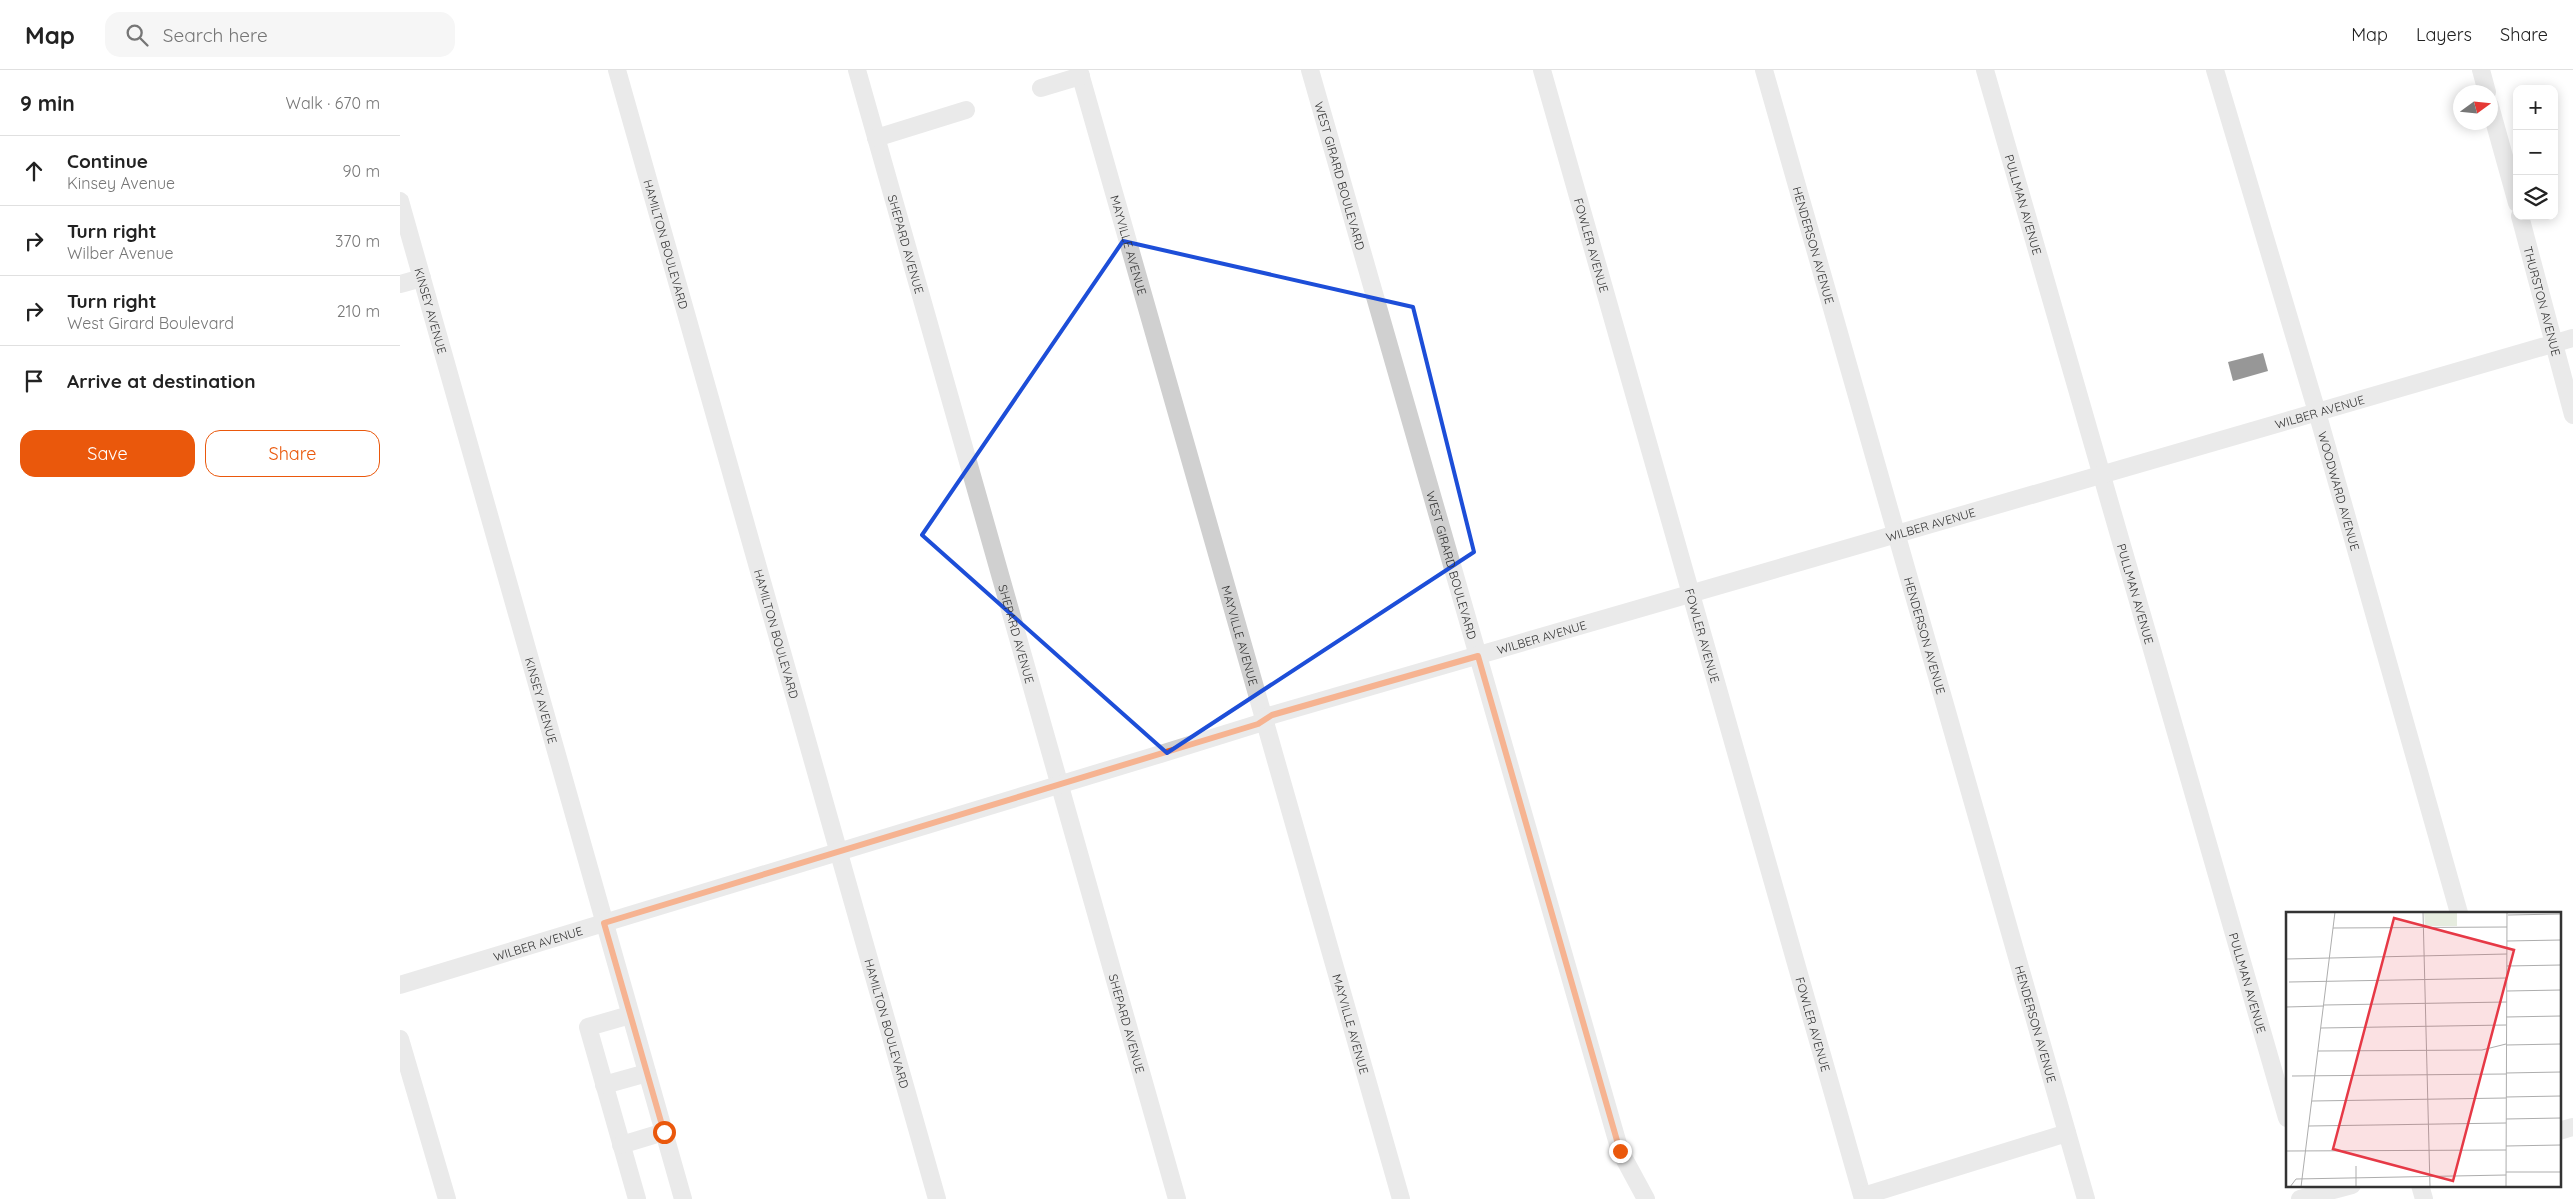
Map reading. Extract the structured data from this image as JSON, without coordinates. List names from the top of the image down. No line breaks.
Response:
{"streets":{"street":["WEST GIRARD BOULEVARD","PULLMAN AVENUE","HAMILTON BOULEVARD","SHEPARD AVENUE","MAYVILLE AVENUE","FOWLER AVENUE","HENDERSON AVENUE","THURSTON AVENUE","KINSEY AVENUE","WILBER AVENUE","WOODWARD AVENUE"]},"crossings":[["WEST GIRARD BOULEVARD","WILBER AVENUE"],["PULLMAN AVENUE","WILBER AVENUE"],["HAMILTON BOULEVARD","WILBER AVENUE"],["SHEPARD AVENUE","WILBER AVENUE"],["MAYVILLE AVENUE","WILBER AVENUE"],["FOWLER AVENUE","WILBER AVENUE"],["HENDERSON AVENUE","WILBER AVENUE"],["THURSTON AVENUE","WILBER AVENUE"],["KINSEY AVENUE","WILBER AVENUE"],["WILBER AVENUE","WOODWARD AVENUE"]],"north":"right","page":{"header":"Map","search":"Search here","nav":["Map","Layers","Share"],"heading":["9 min","Walk · 670 m"],"map_buttons":["+","−"],"list":[["Continue","Kinsey Avenue","90 m"],["Turn right","Wilber Avenue","370 m"],["Turn right","West Girard Boulevard","210 m"],"Arrive at destination"],"buttons":["Save","Share"]}}
